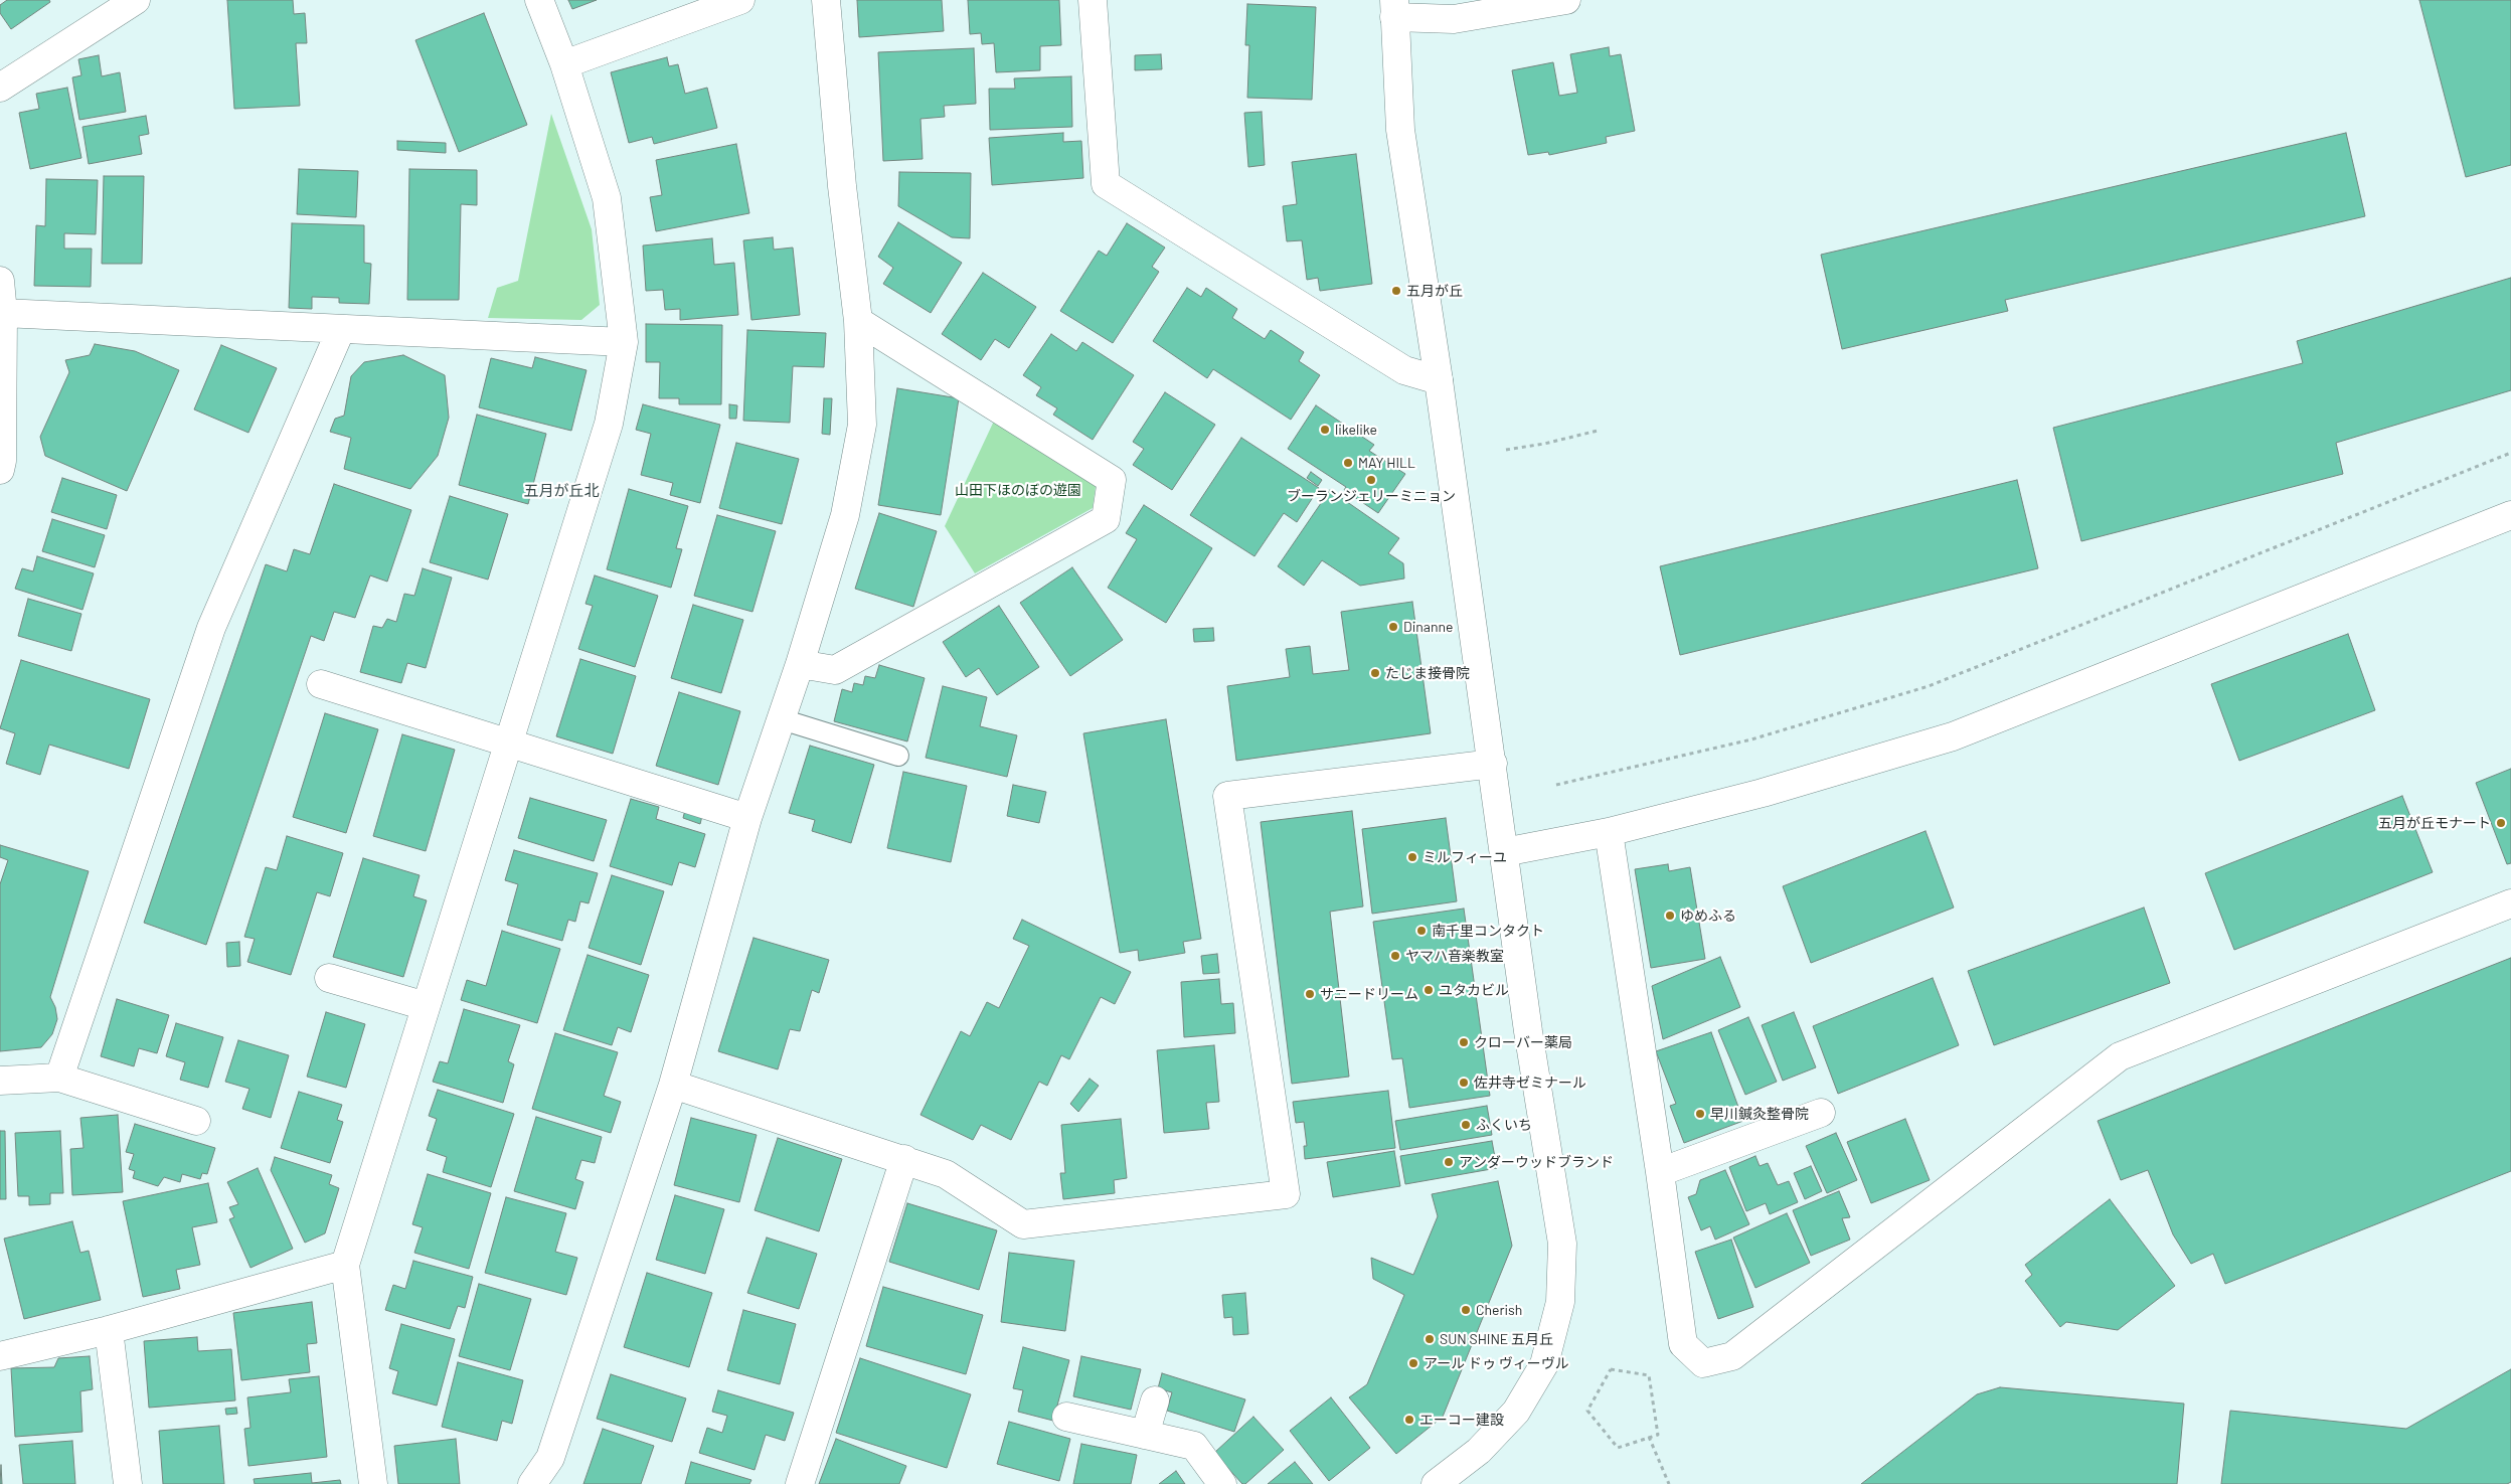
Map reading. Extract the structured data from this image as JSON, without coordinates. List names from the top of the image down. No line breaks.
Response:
{"districts":["五月が丘北"],"parks":["山田下ほのぼの遊園"],"places":["五月が丘","likelike","MAY HILL","ブーランジェリーミニョン","Dinanne","たじま接骨院","五月が丘モナート","ミルフィーユ","ゆめふる","南千里コンタクト","ヤマハ音楽教室","ユタカビル","サニードリーム","クローバー薬局","佐井寺ゼミナール","早川鍼灸整骨院","ふくいち","アンダーウッドブランド","Cherish","SUN SHINE 五月丘","アール ドゥ ヴィーヴル","エーコー建設"]}
